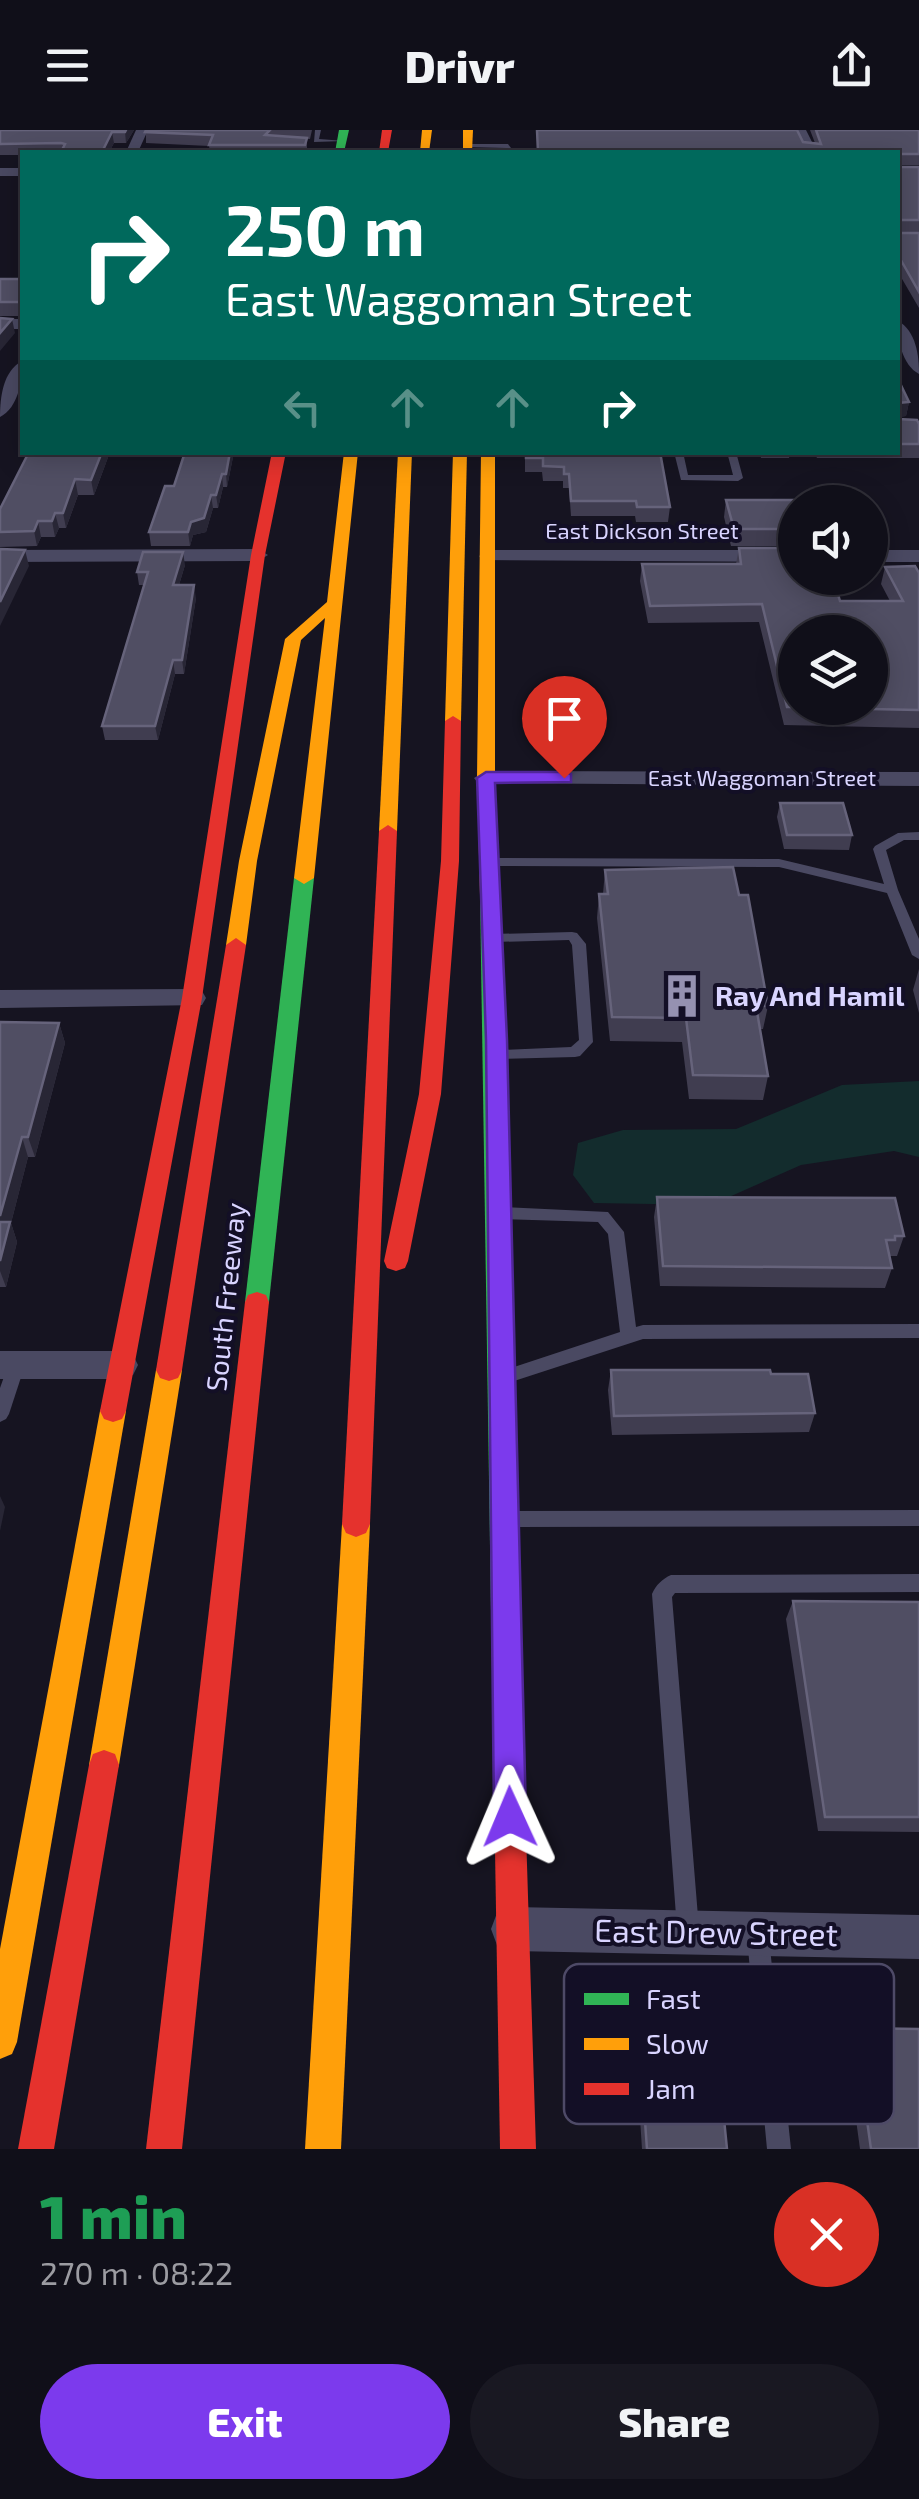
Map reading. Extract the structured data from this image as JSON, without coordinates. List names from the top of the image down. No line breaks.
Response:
{"streets":{"main road":["South Freeway"],"street":["East Dickson Street","East Waggoman Street","East Drew Street"]},"places":{"building":["Ray And Hamil"]},"legend":["Fast","Slow","Jam"],"page":{"header":"Drivr","turn":["250 m","East Waggoman Street"],"heading":["1 min","270 m · 08:22"],"buttons":["Exit","Share"]}}
